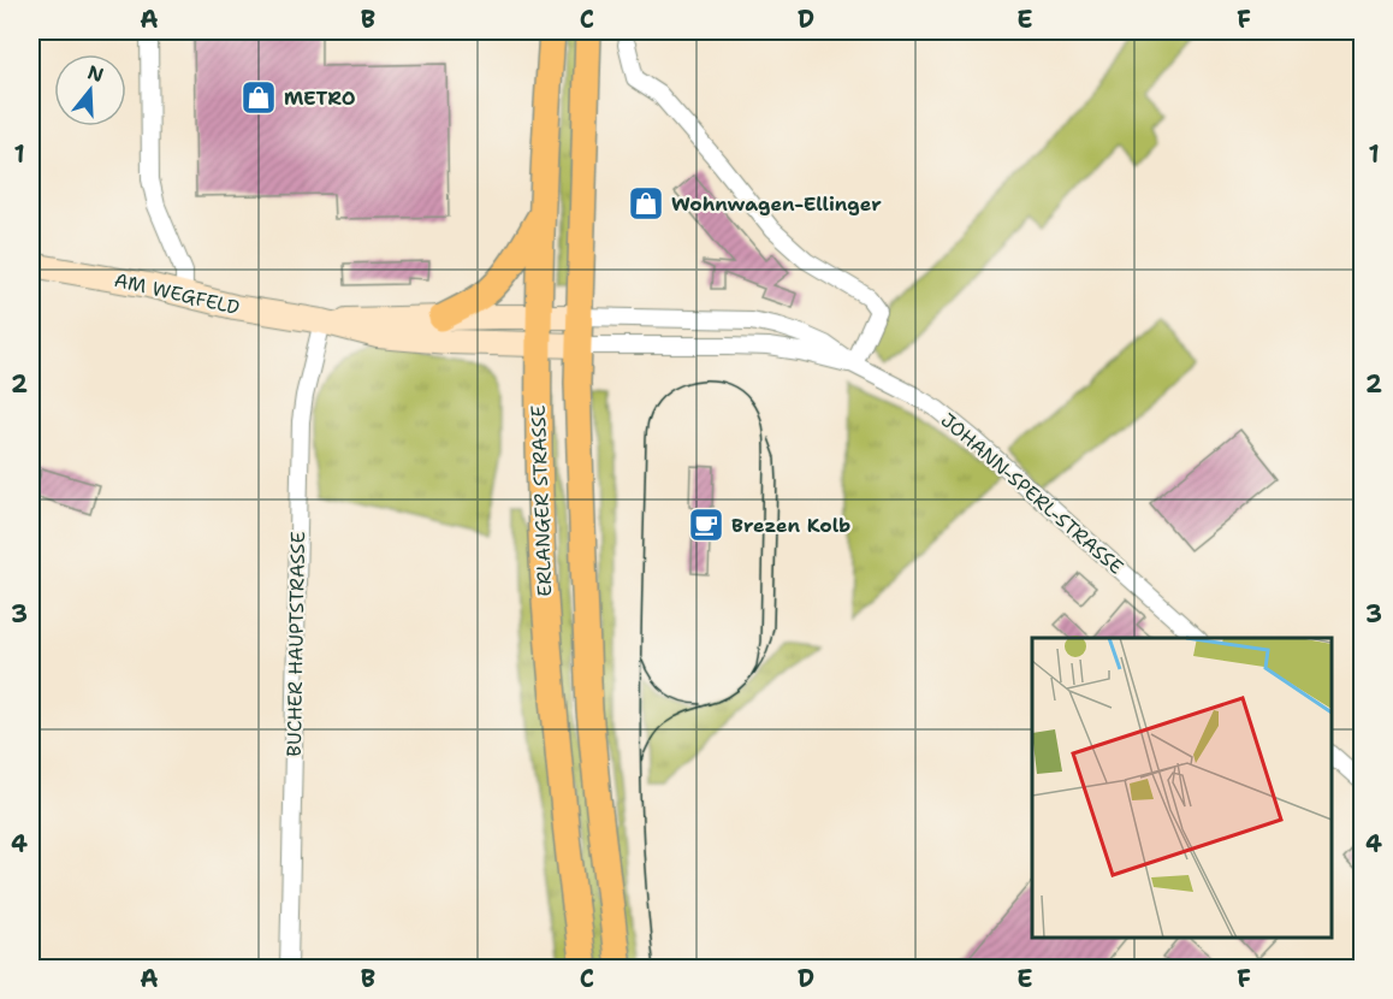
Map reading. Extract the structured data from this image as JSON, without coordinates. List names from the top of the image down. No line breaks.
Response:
{"streets":{"main road":["ERLANGER STRASSE"],"street":["AM WEGFELD","JOHANN-SPERL-STRASSE","BUCHER HAUPTSTRASSE"]},"crossings":[["AM WEGFELD","JOHANN-SPERL-STRASSE"],["AM WEGFELD","ERLANGER STRASSE"],["AM WEGFELD","BUCHER HAUPTSTRASSE"],["JOHANN-SPERL-STRASSE","ERLANGER STRASSE"]],"places":{"shop":["METRO","Wohnwagen-Ellinger"],"cafe":["Brezen Kolb"]},"north":"top","grid":{"columns":["A","B","C","D","E","F"],"rows":["1","2","3","4"]}}
